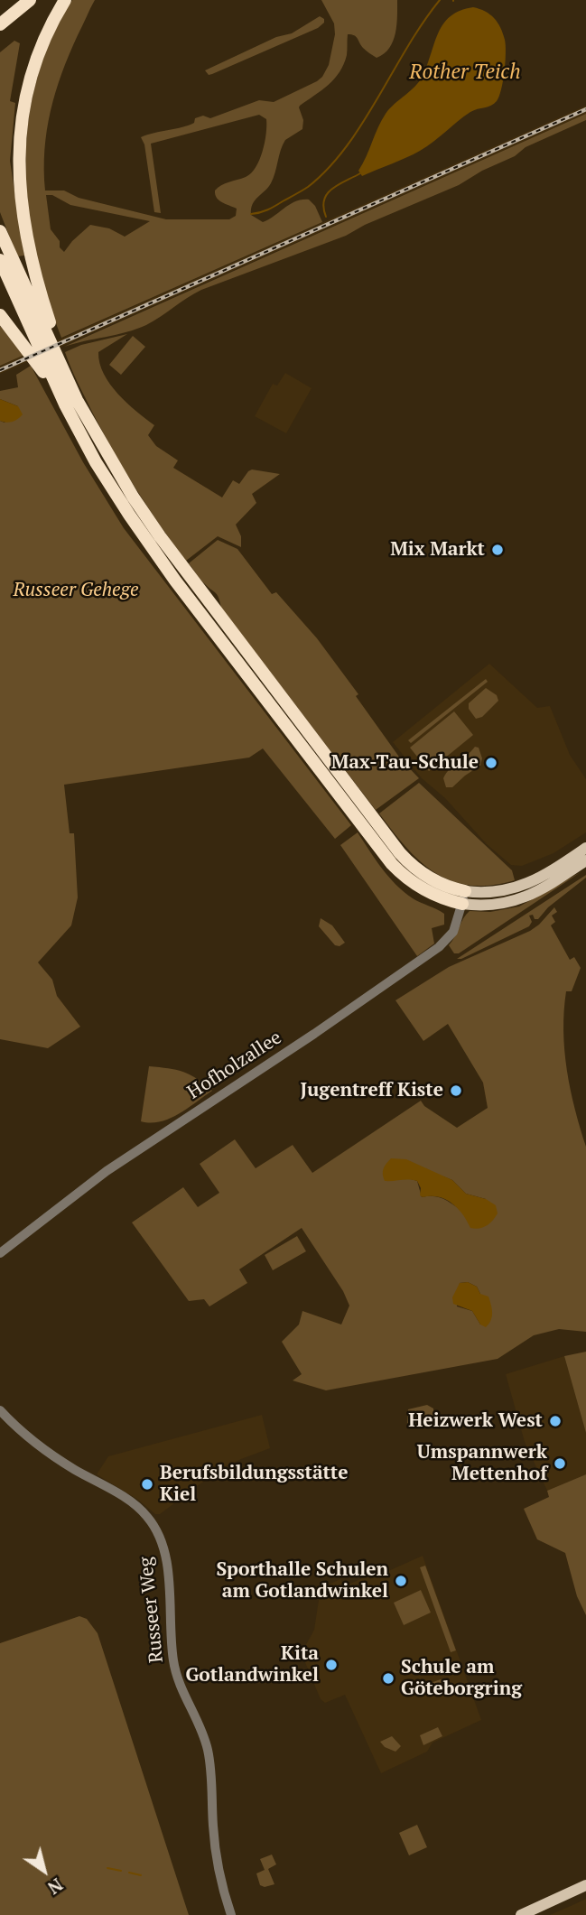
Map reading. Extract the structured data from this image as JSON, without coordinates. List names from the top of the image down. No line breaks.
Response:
{"streets":{"street":["Hofholzallee","Russeer Weg"]},"water":["Rother Teich"],"parks":["Russeer Gehege"],"places":["Mix Markt","Max-Tau-Schule","Jugentreff Kiste","Heizwerk West","Umspannwerk Mettenhof","Berufsbildungsstätte Kiel","Sporthalle Schulen am Gotlandwinkel","Kita Gotlandwinkel","Schule am Göteborgring"],"north":"bottom right"}
